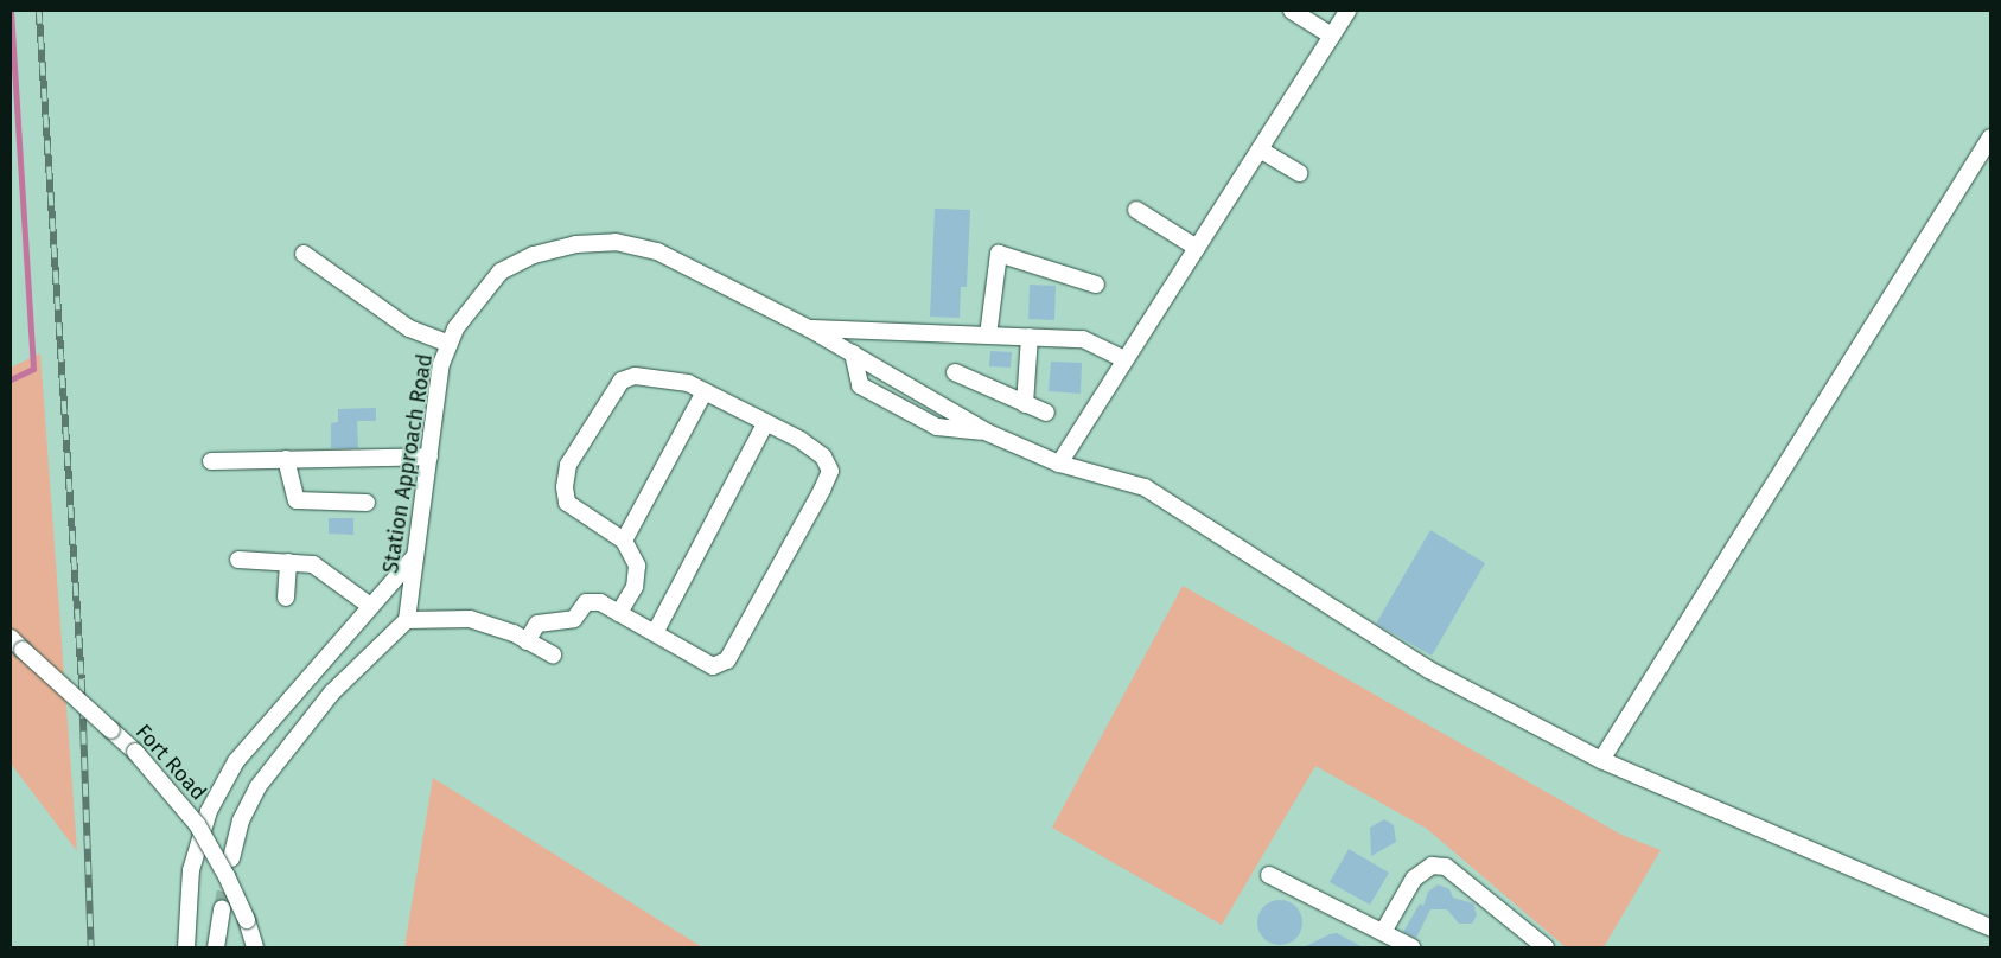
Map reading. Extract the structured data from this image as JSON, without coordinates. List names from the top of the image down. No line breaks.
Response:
{"streets":{"street":["Station Approach Road","Fort Road"]}}
